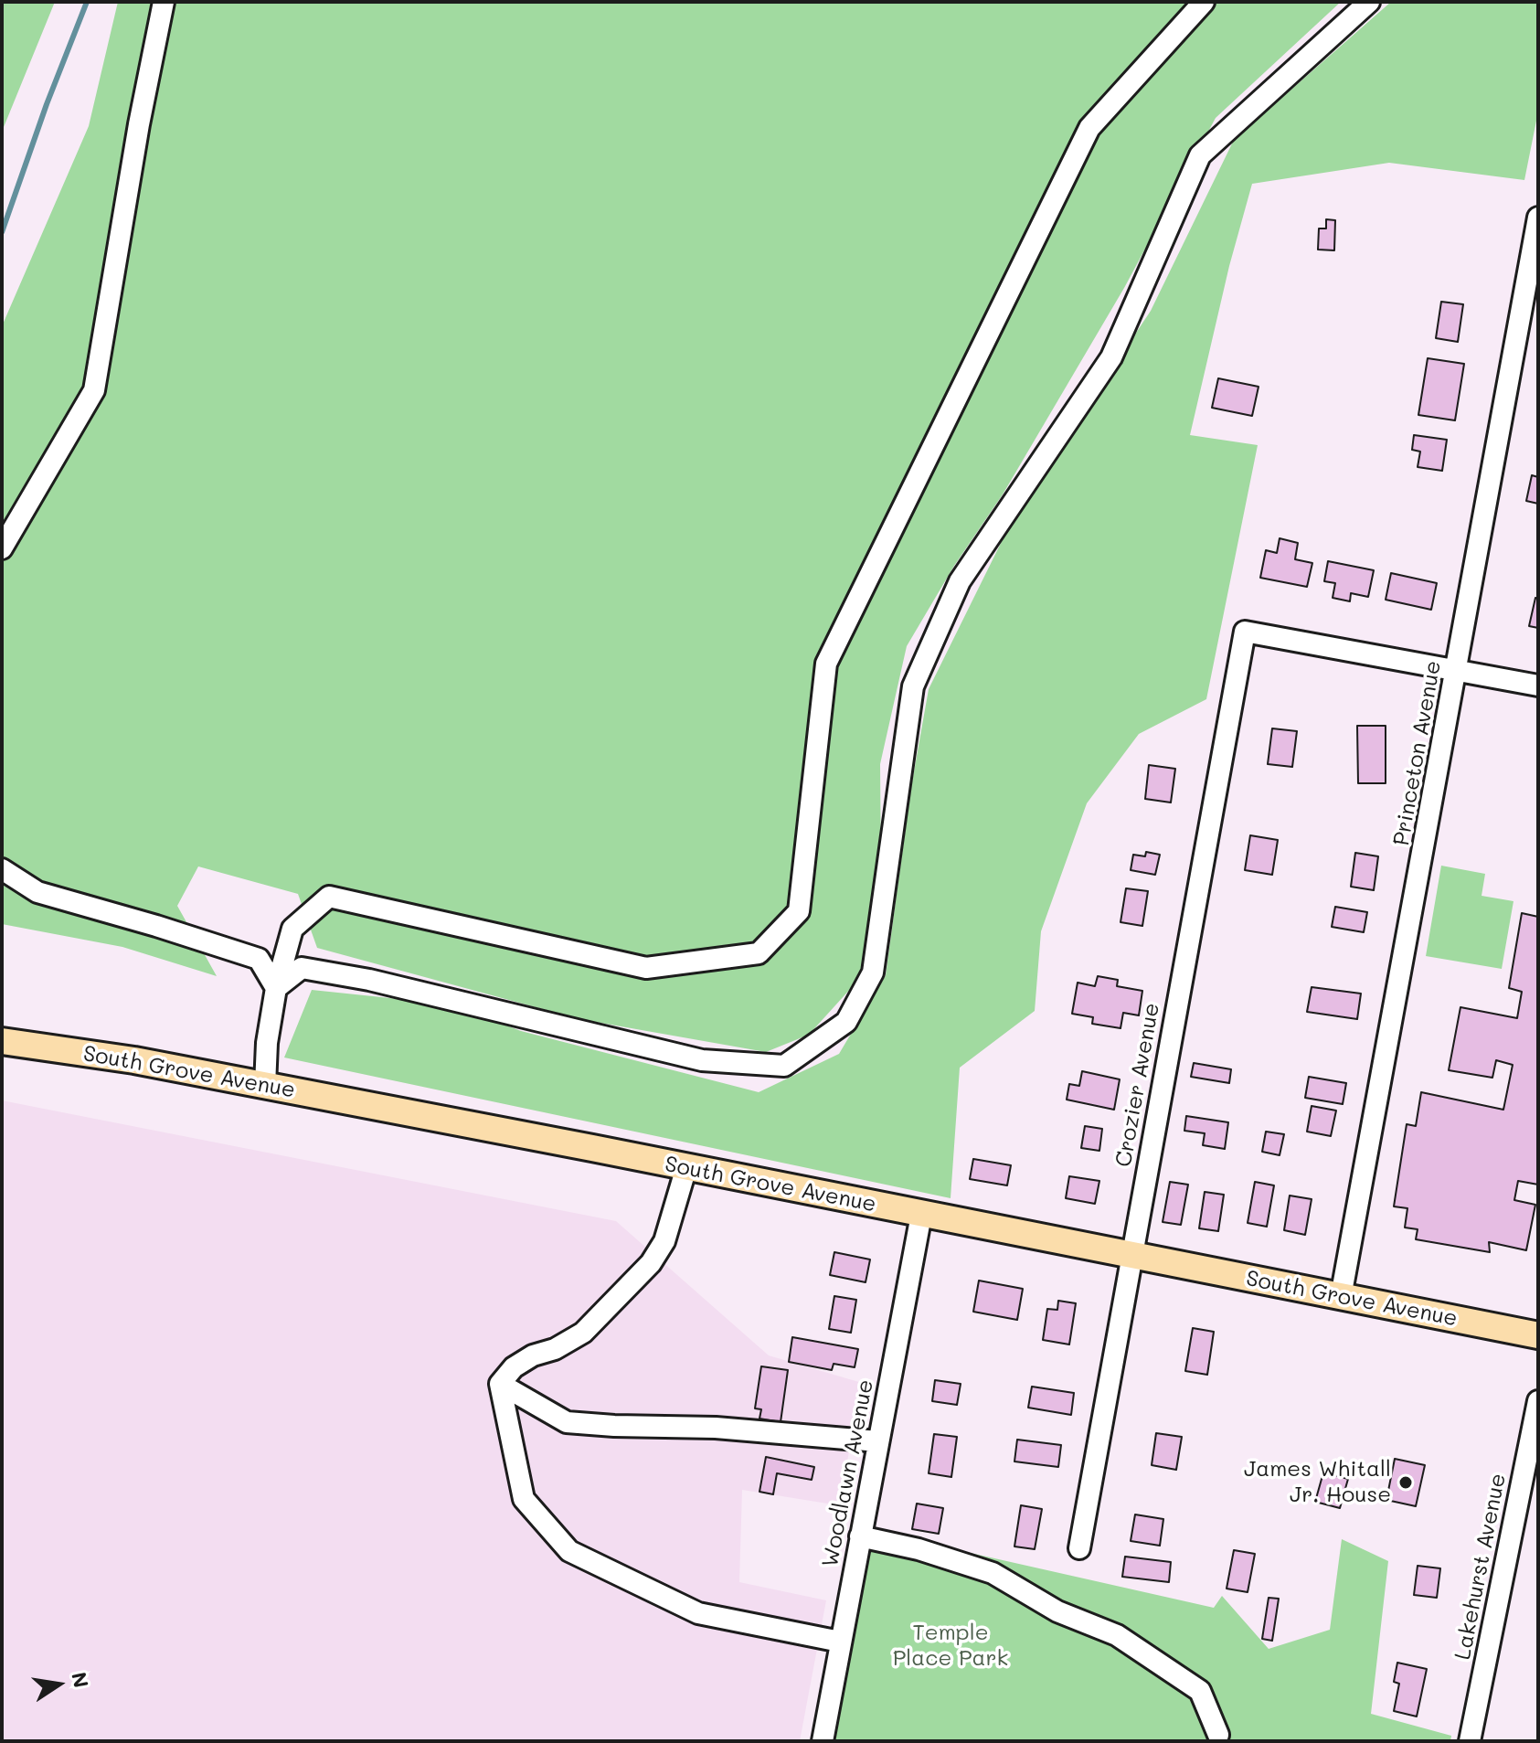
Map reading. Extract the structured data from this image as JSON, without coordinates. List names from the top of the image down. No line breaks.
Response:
{"streets":{"main road":["South Grove Avenue"],"street":["Princeton Avenue","Crozier Avenue","Woodlawn Avenue","Lakehurst Avenue"]},"crossings":[["Princeton Avenue","South Grove Avenue"],["Princeton Avenue","Crozier Avenue"],["South Grove Avenue","Crozier Avenue"],["South Grove Avenue","Woodlawn Avenue"]],"parks":["Temple Place Park"],"places":["James Whitall Jr. House"],"north":"right"}
